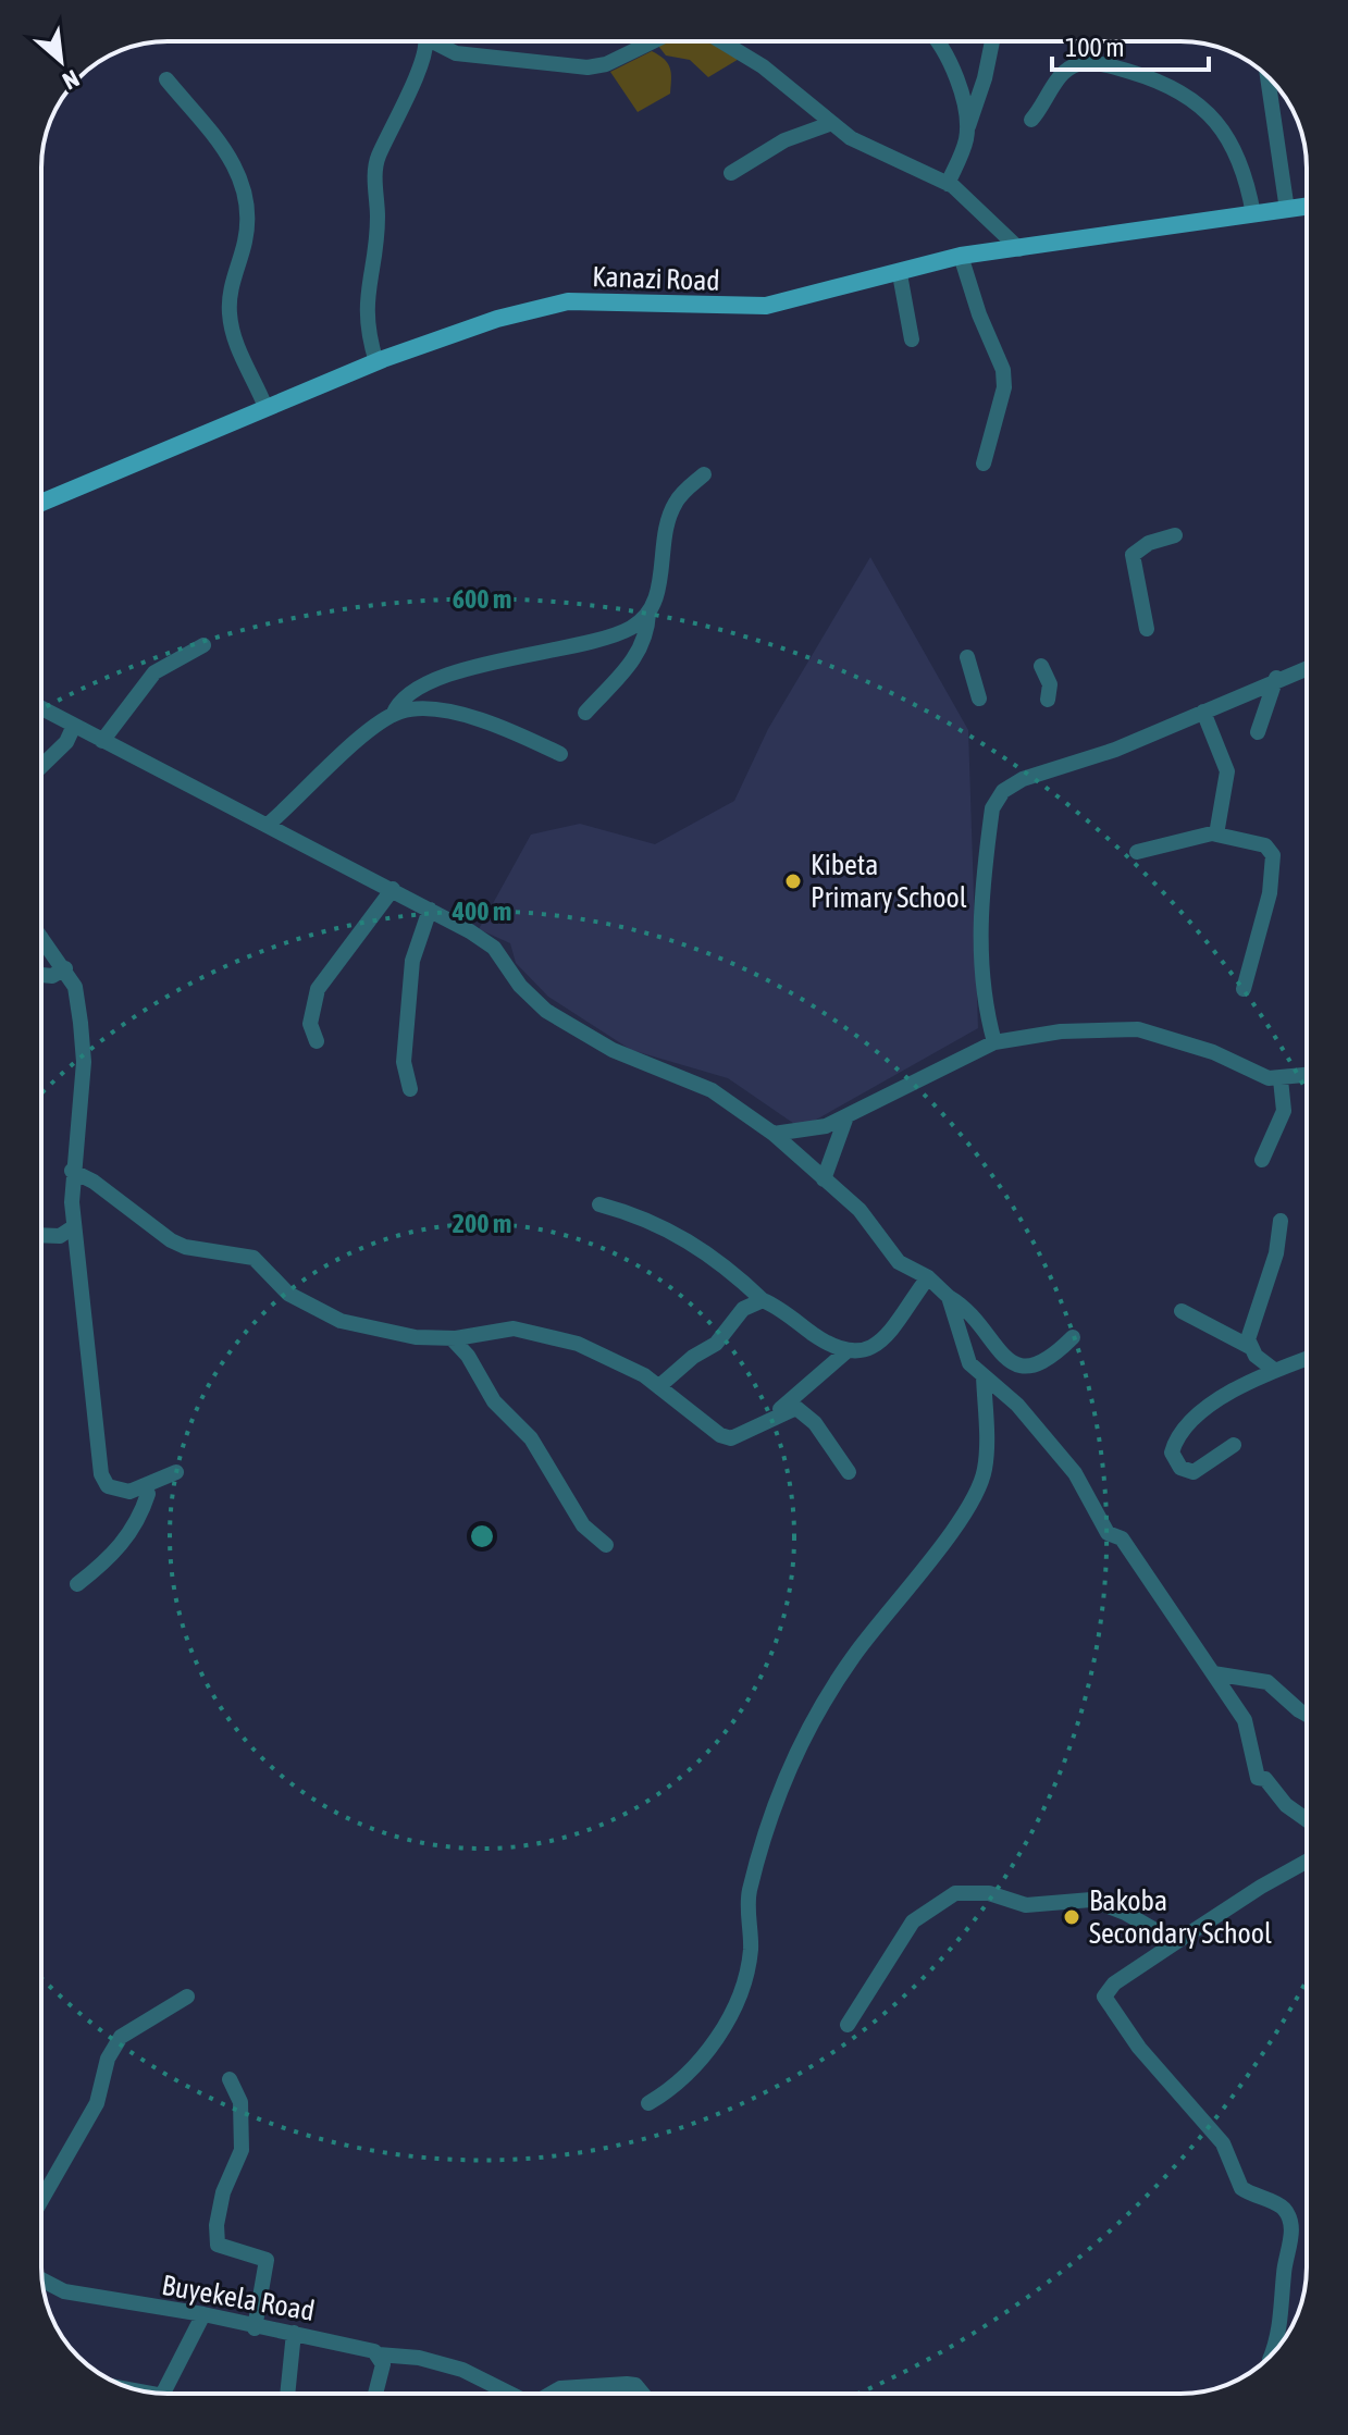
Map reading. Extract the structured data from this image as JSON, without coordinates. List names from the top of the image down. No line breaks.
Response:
{"streets":{"main road":["Kanazi Road"],"street":["Buyekela Road"]},"places":["Kibeta Primary School","Bakoba Secondary School"],"scale_bar":"100 m","north":"bottom right","rings":["600 m","400 m","200 m"]}
